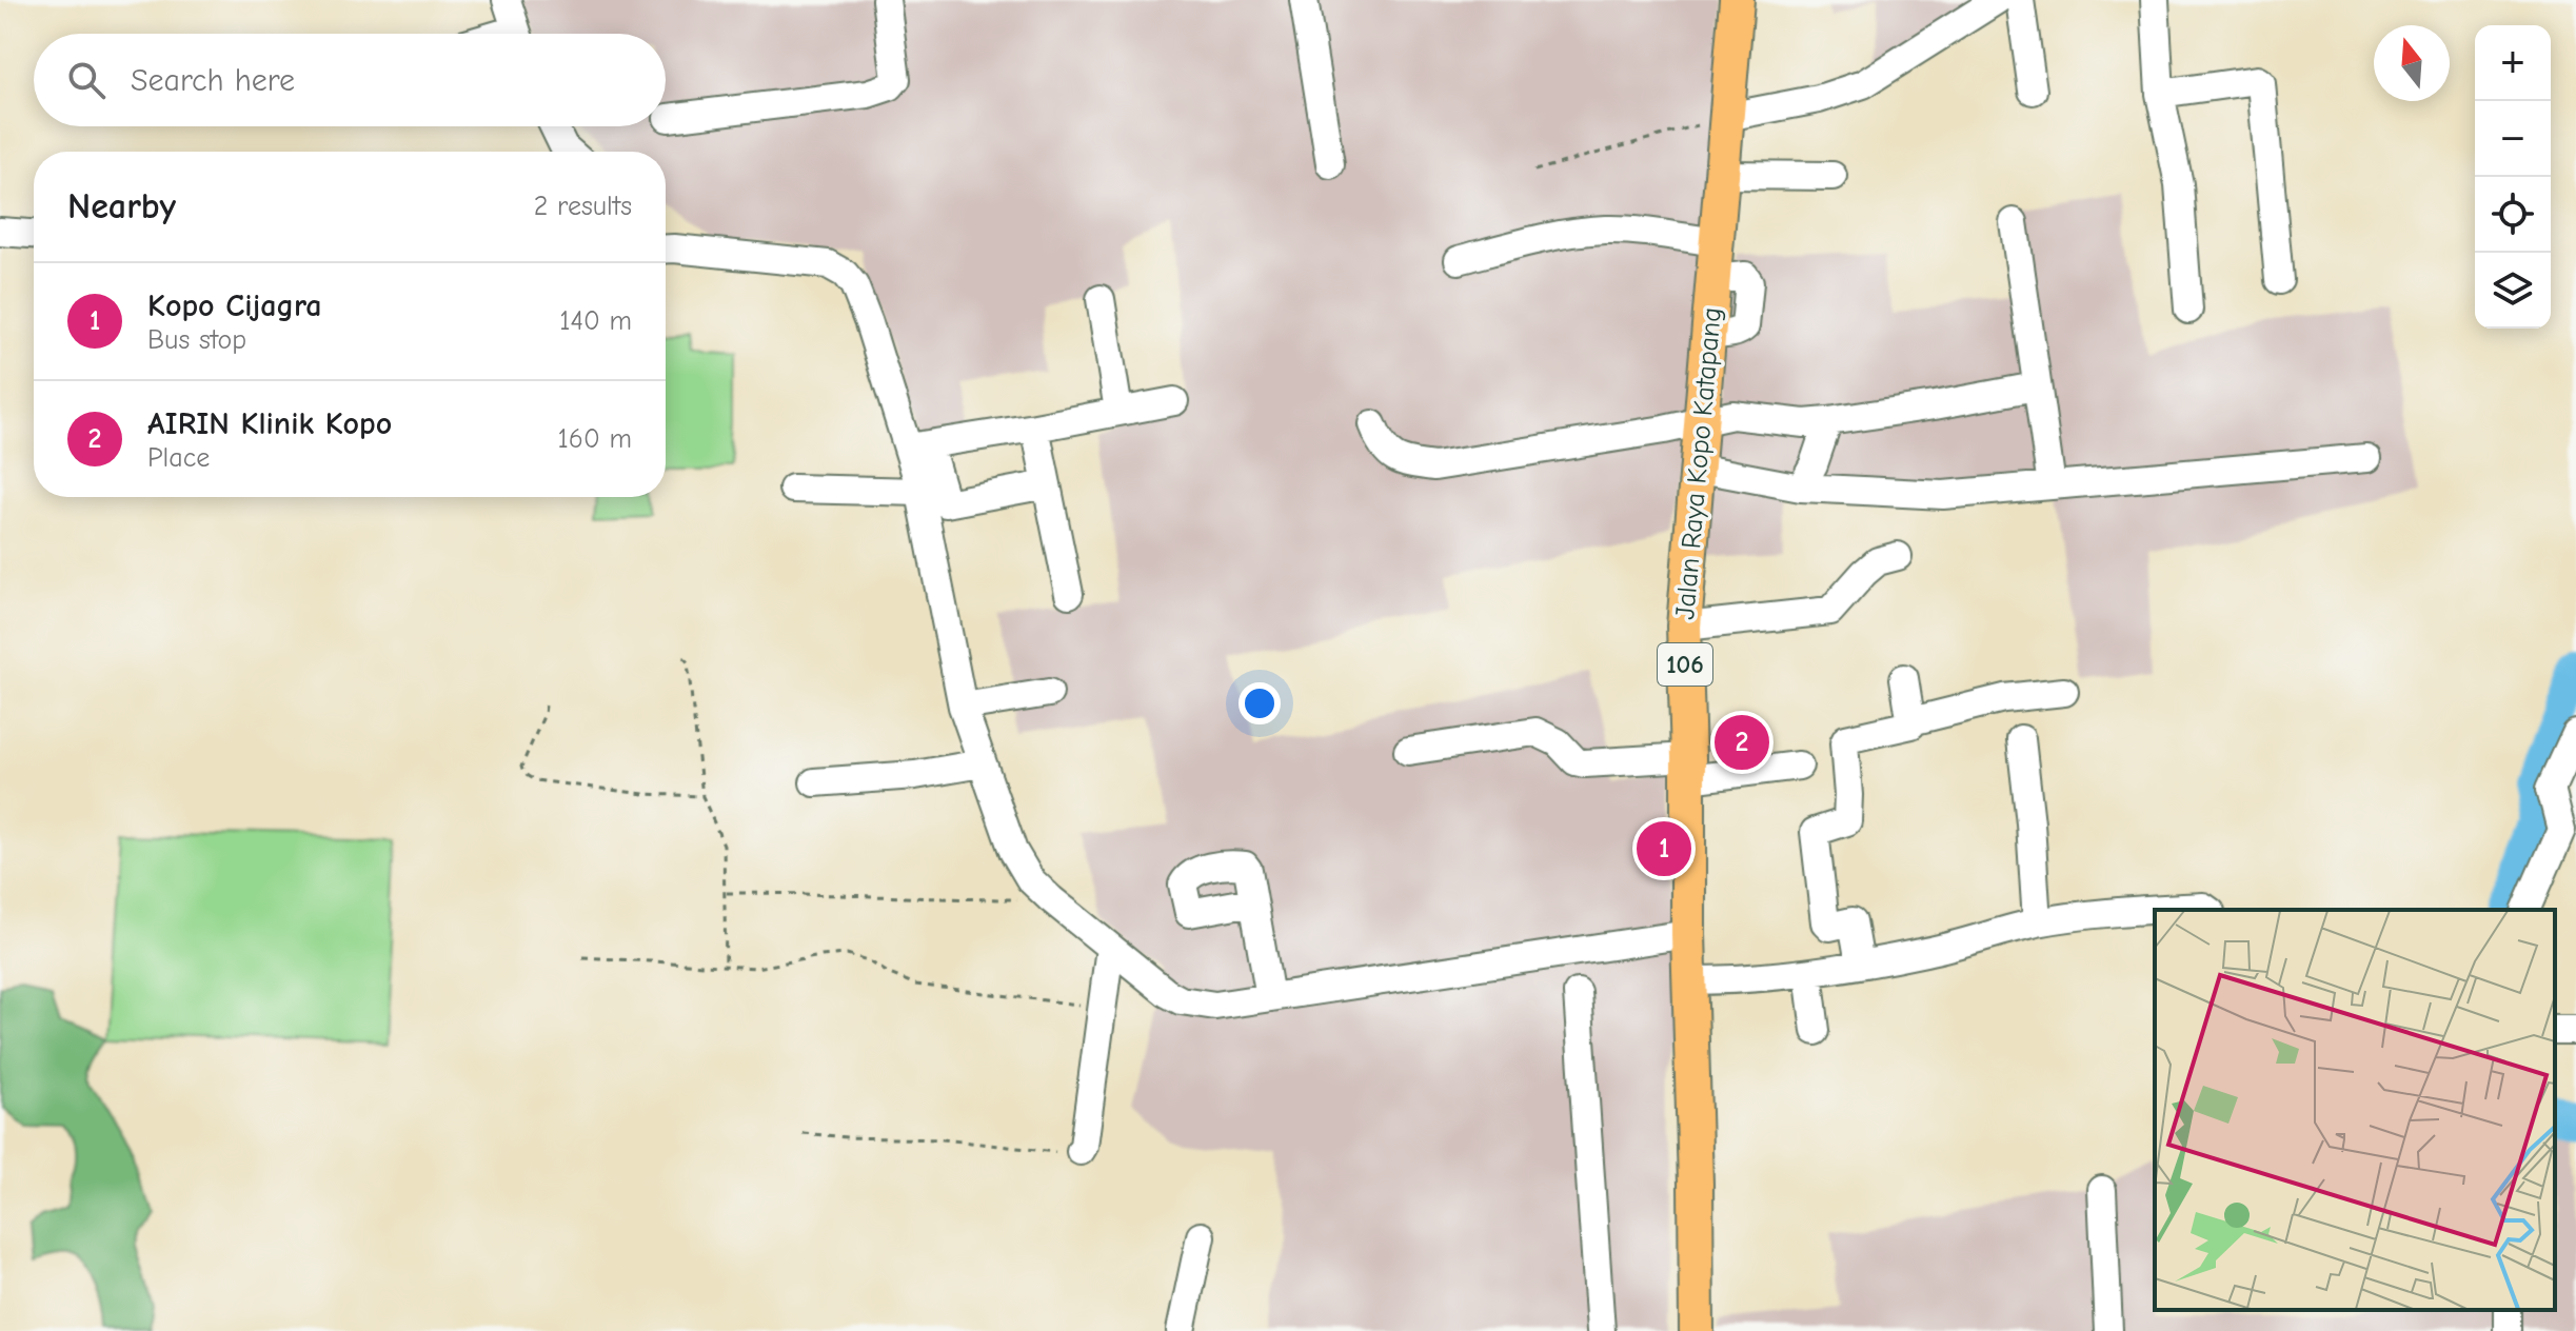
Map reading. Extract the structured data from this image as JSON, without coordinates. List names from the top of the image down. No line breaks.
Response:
{"streets":{"main road":["Jalan Raya Kopo Katapang","106"]},"north":"top","page":{"map_buttons":["+","−"],"search":"Search here","heading":["Nearby","2 results"],"list":[{"mark":"1","name":"Kopo Cijagra","note":"Bus stop","value":"140 m"},{"mark":"2","name":"AIRIN Klinik Kopo","note":"Place","value":"160 m"}],"pins":["2","1"]}}
